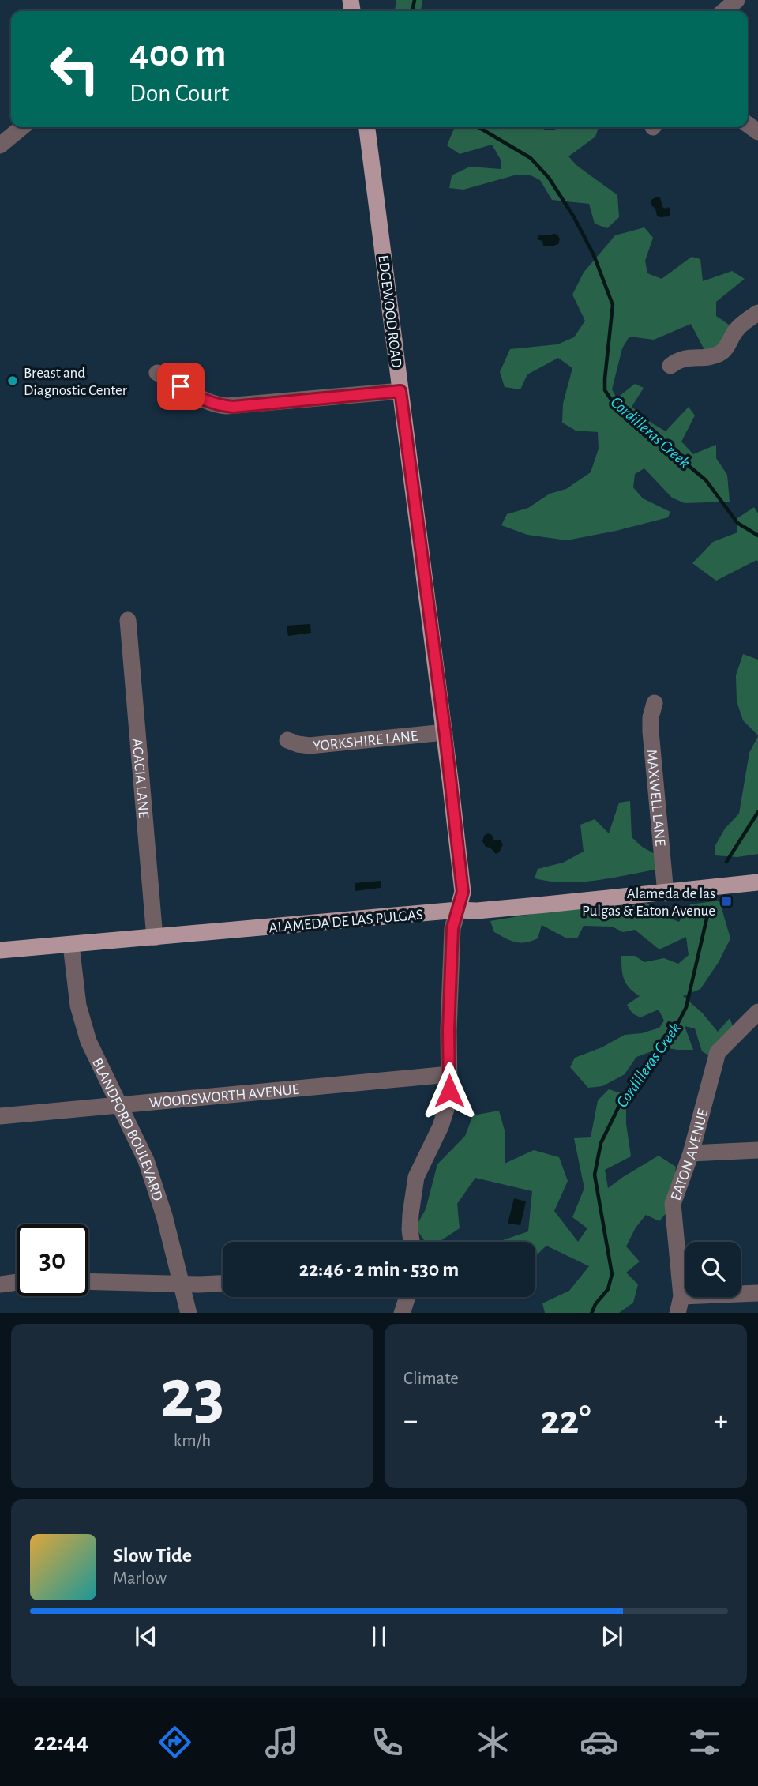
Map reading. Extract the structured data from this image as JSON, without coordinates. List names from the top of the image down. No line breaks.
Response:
{"streets":{"main road":["EDGEWOOD ROAD","ALAMEDA DE LAS PULGAS"],"street":["YORKSHIRE LANE","ACACIA LANE","MAXWELL LANE","WOODSWORTH AVENUE","BLANDFORD BOULEVARD","EATON AVENUE"]},"crossings":[["EDGEWOOD ROAD","YORKSHIRE LANE"],["EDGEWOOD ROAD","ALAMEDA DE LAS PULGAS"],["EDGEWOOD ROAD","WOODSWORTH AVENUE"],["ACACIA LANE","ALAMEDA DE LAS PULGAS"],["MAXWELL LANE","ALAMEDA DE LAS PULGAS"],["ALAMEDA DE LAS PULGAS","BLANDFORD BOULEVARD"],["WOODSWORTH AVENUE","BLANDFORD BOULEVARD"]],"water":["Cordilleras Creek"],"places":{"other":["Breast and Diagnostic Center"],"transit":["Alameda de las Pulgas & Eaton Avenue"]},"page":{"turn":["400 m","Don Court"],"limit":"30","trip":"22:46 · 2 min · 530 m","tile":[["23","km/h"],"Climate"],"heat":["−","22°","+"],"song":["Slow Tide","Marlow"],"tabs":"22:44"}}
